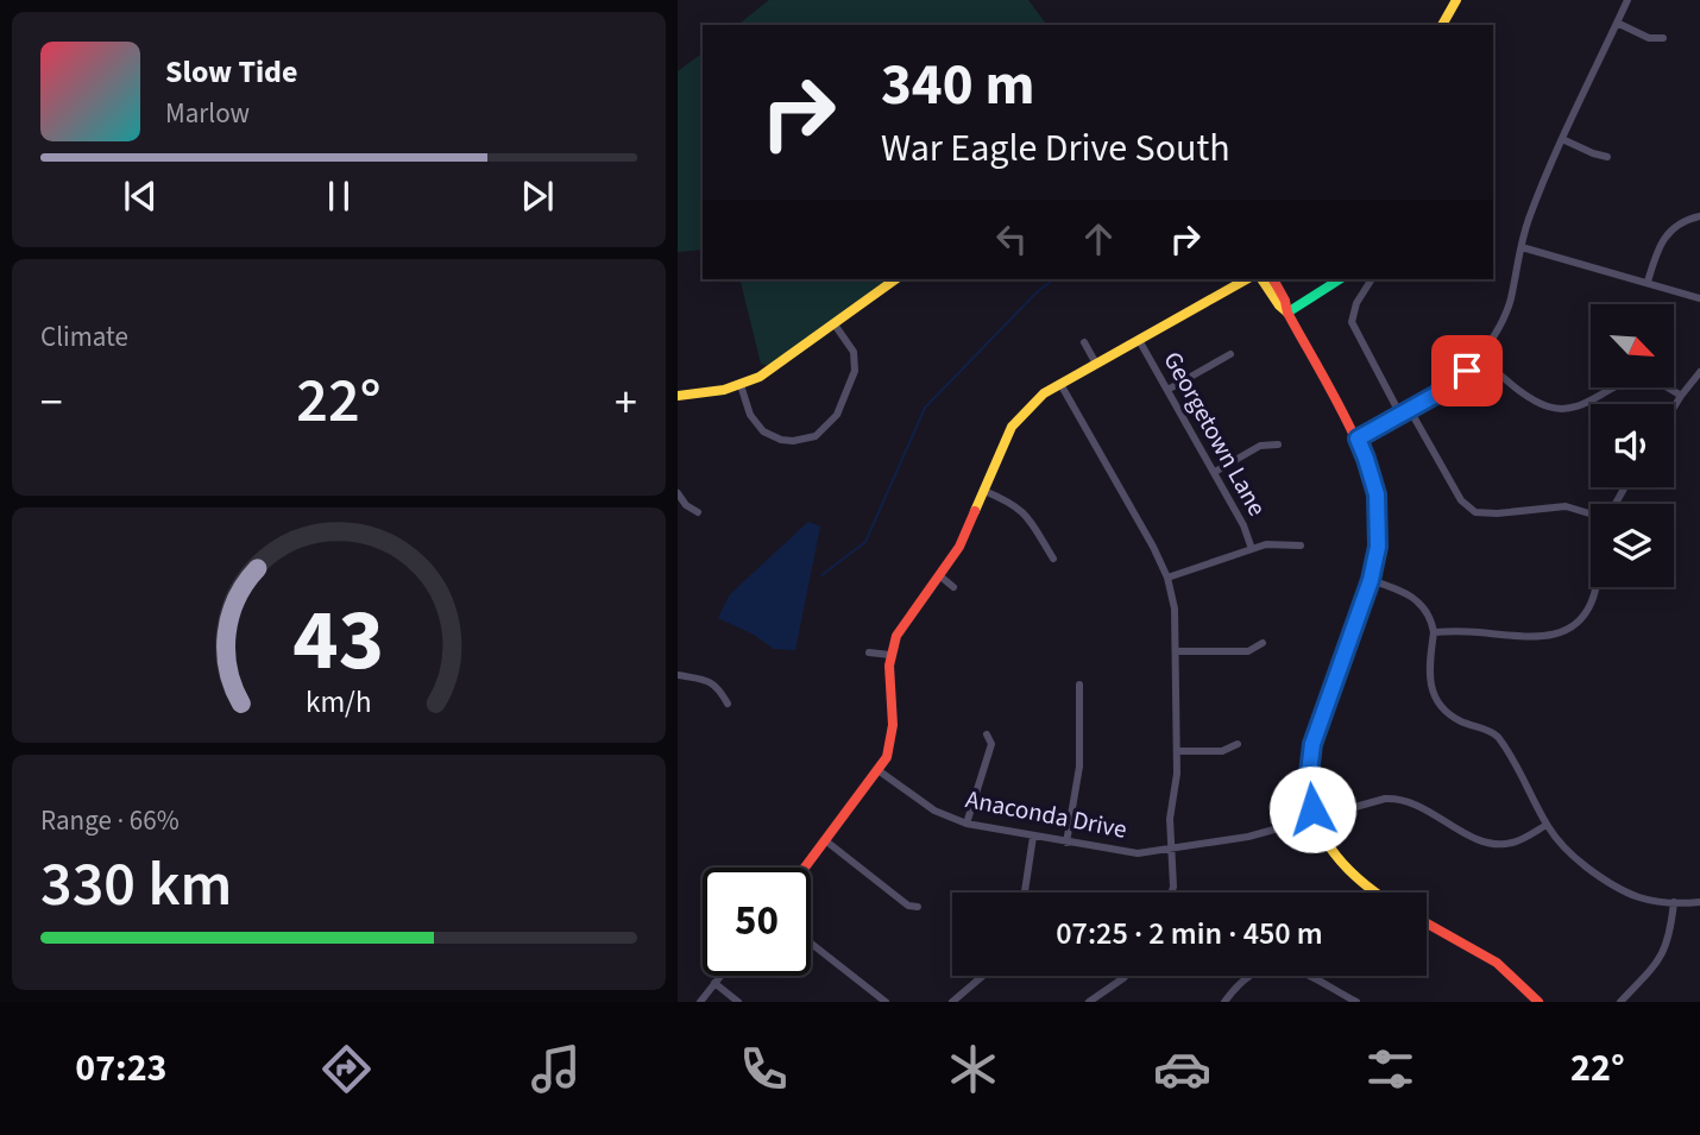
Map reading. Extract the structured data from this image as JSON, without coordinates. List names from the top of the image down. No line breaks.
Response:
{"streets":{"street":["Georgetown Lane","Anaconda Drive"]},"north":"bottom right","page":{"turn":["340 m","War Eagle Drive South"],"song":["Slow Tide","Marlow"],"tile":["Climate",["Range · 66%","330 km"]],"heat":["−","22°","+"],"limit":"50","trip":"07:25 · 2 min · 450 m","tabs":["07:23","22°"],"gauge":["43","km/h"]}}
